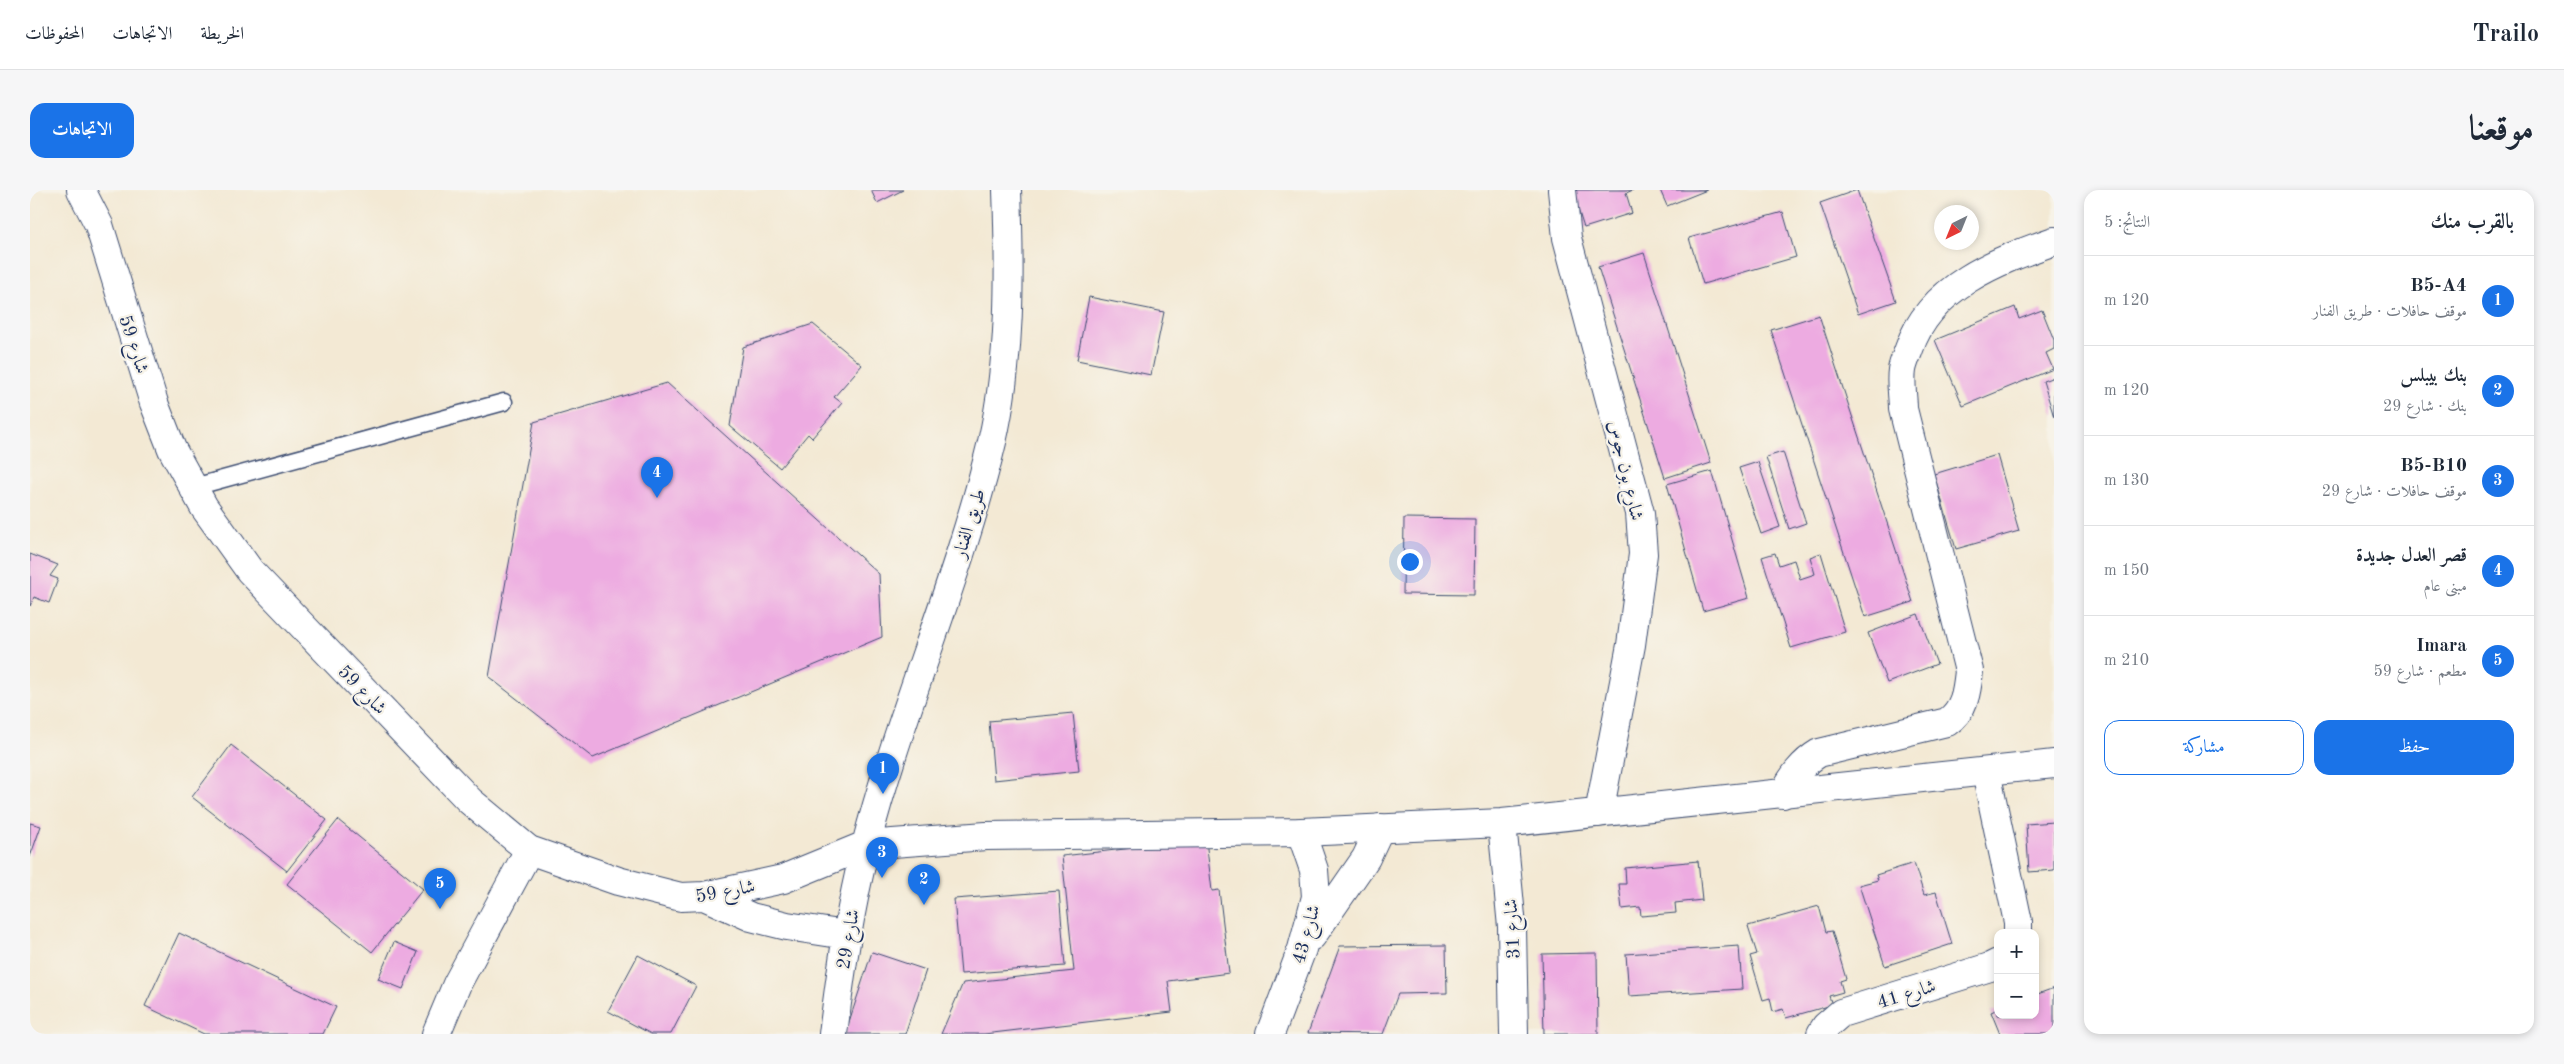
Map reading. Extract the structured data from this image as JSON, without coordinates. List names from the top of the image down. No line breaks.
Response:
{"streets":{"street":["شارع 59","شارع بون جوس","طريق الفنار","شارع 31","شارع 43","شارع 29","شارع 41"]},"crossings":[["شارع 59","شارع بون جوس"],["شارع 59","طريق الفنار"],["شارع 59","شارع 31"],["شارع 59","شارع 43"],["شارع 59","شارع 29"],["طريق الفنار","شارع 29"]],"north":"bottom left","page":{"header":"Trailo","nav":["الخريطة","الاتجاهات","المحفوظات"],"title":"موقعنا","buttons":["الاتجاهات",["حفظ","مشاركة"]],"heading":["بالقرب منك","النتائج: 5"],"list":[{"mark":"1","name":"B5-A4","note":"موقف حافلات · طريق الفنار","value":"120 m"},{"mark":"2","name":"بنك بيبلس","note":"بنك · شارع 29","value":"120 m"},{"mark":"3","name":"B5-B10","note":"موقف حافلات · شارع 29","value":"130 m"},{"mark":"4","name":"قصر العدل جديدة","note":"مبنى عام","value":"150 m"},{"mark":"5","name":"Imara","note":"مطعم · شارع 59","value":"210 m"}],"pins":["4","1","3","2","5"],"map_buttons":["+","−"]}}
